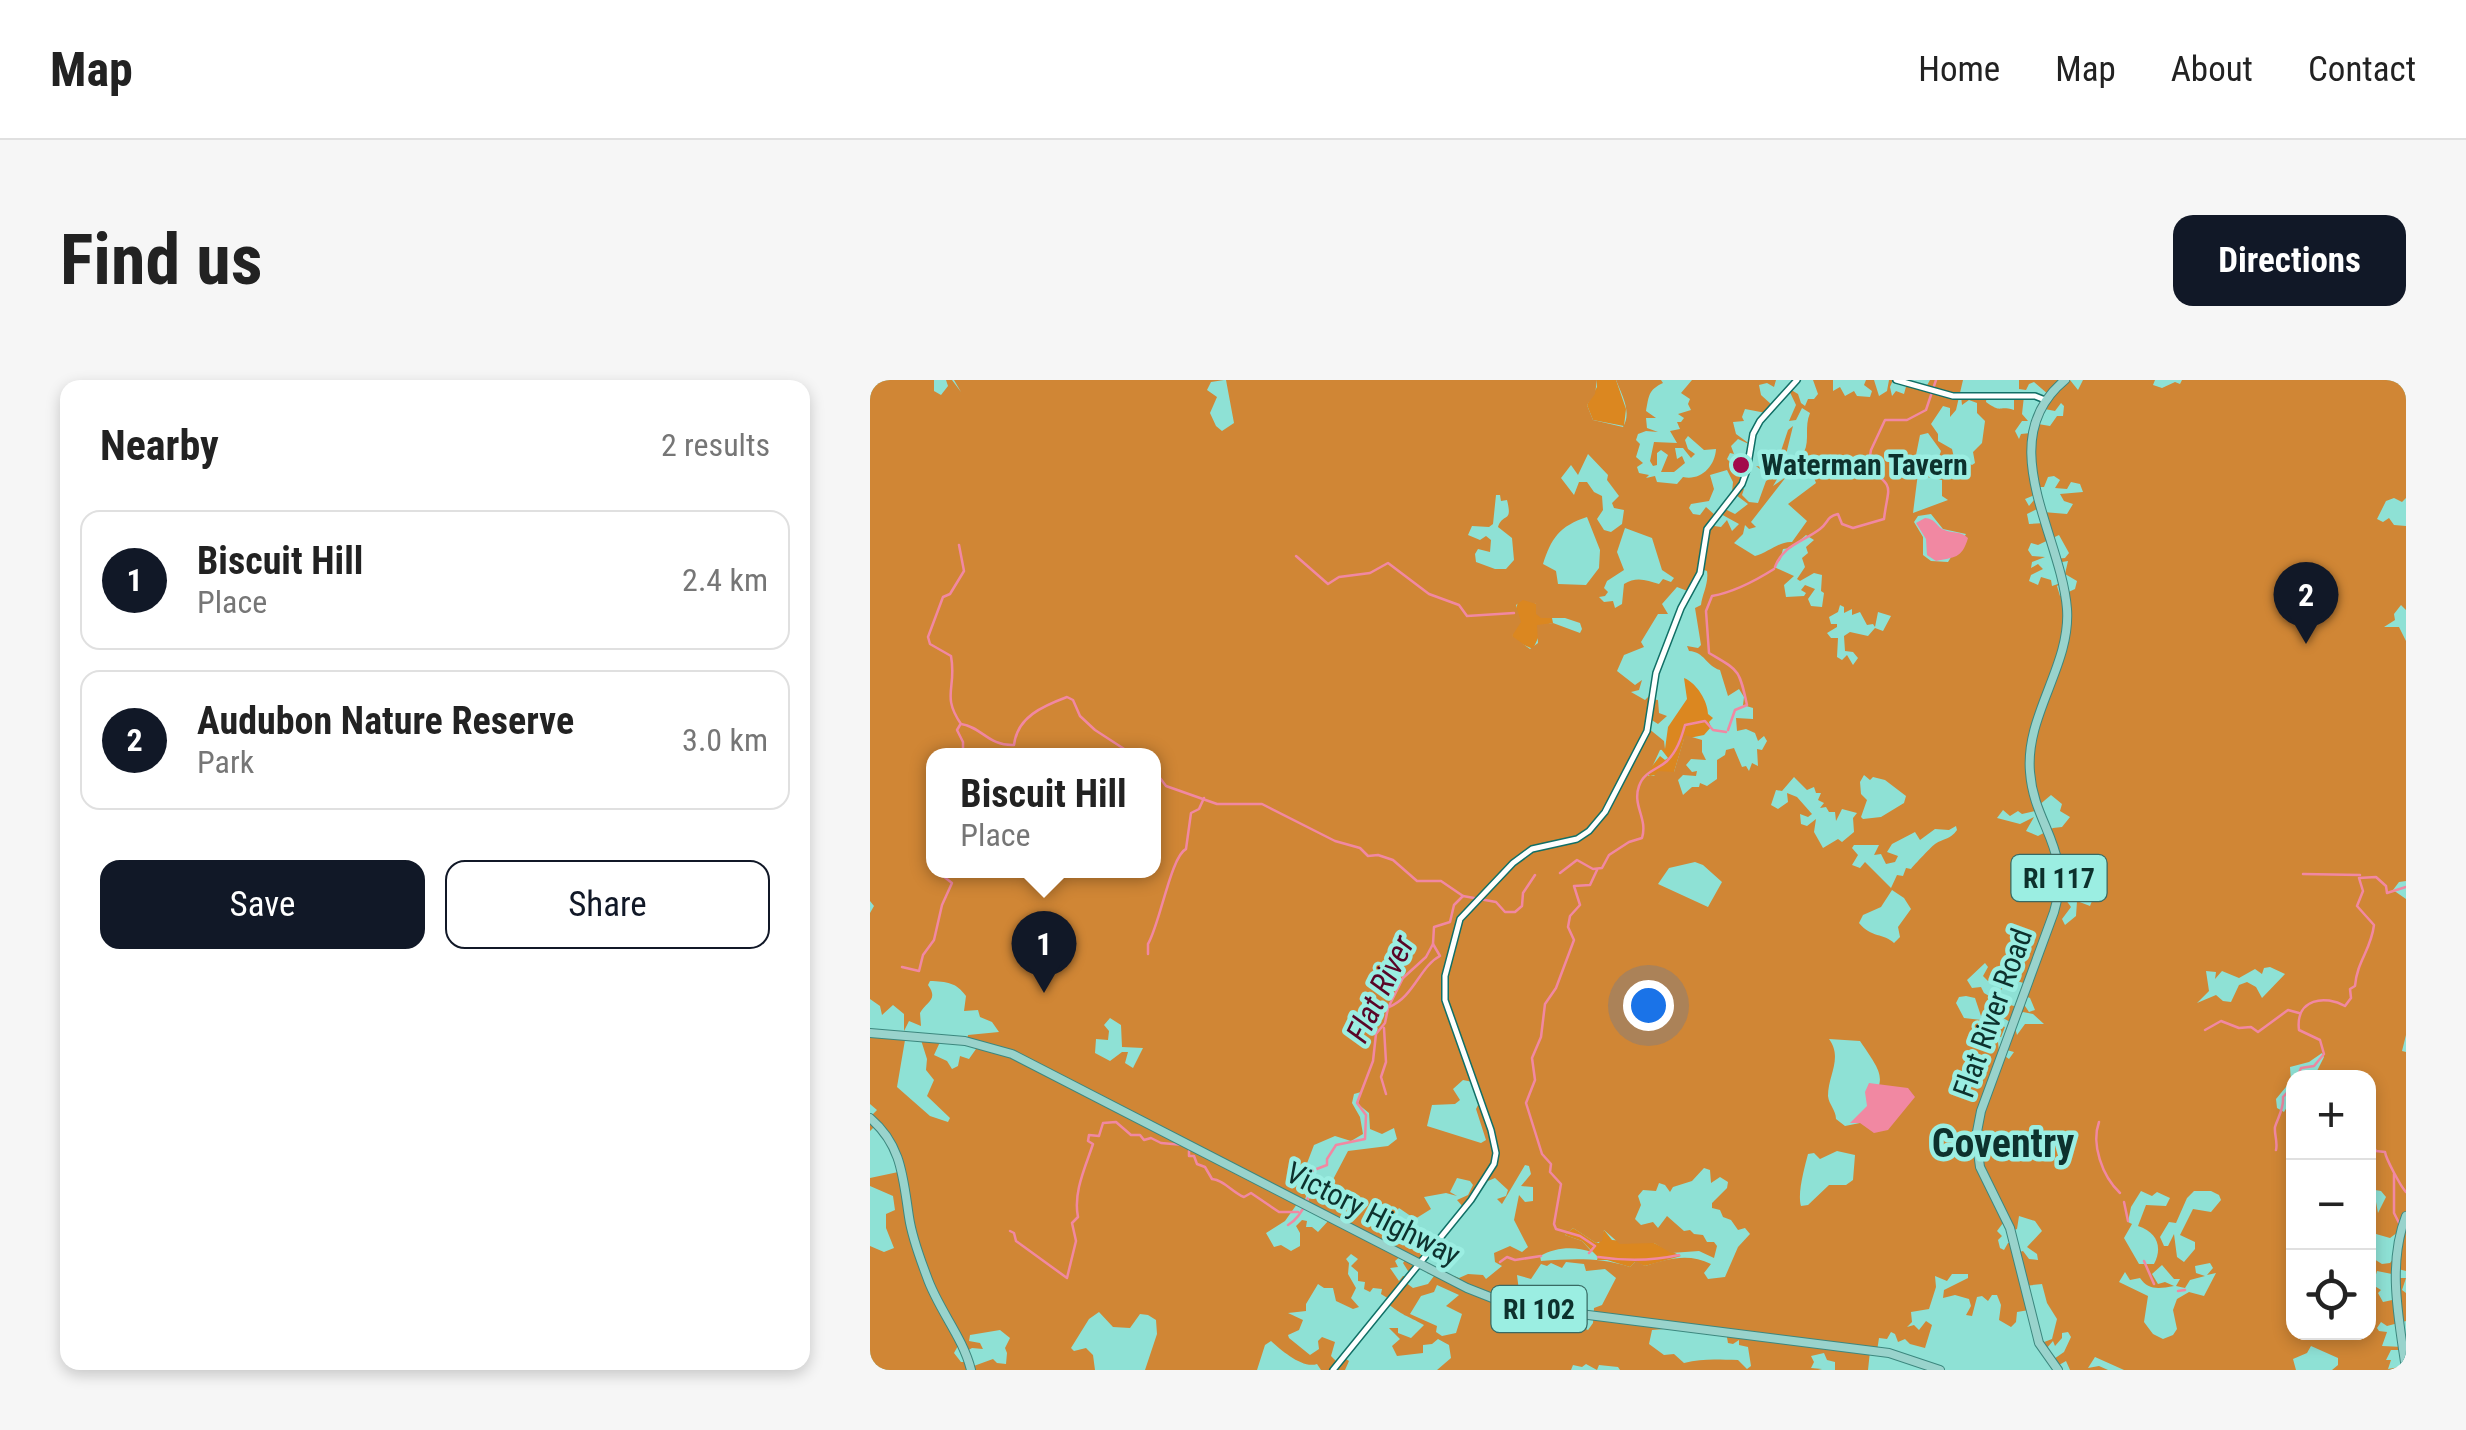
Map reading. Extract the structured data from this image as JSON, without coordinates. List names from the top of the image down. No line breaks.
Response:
{"streets":{"main road":["RI 117","Flat River Road","Victory Highway","RI 102"]},"districts":["Coventry"],"water":["Flat River"],"places":["Waterman Tavern"],"page":{"header":"Map","nav":["Home","Map","About","Contact"],"buttons":["Directions",["Save","Share"]],"title":"Find us","heading":["Nearby","2 results"],"list":[{"mark":"1","name":"Biscuit Hill","note":"Place","value":"2.4 km"},{"mark":"2","name":"Audubon Nature Reserve","note":"Park","value":"3.0 km"}],"pins":["2","1"],"popup":["Biscuit Hill","Place"],"map_buttons":["+","−"]}}
